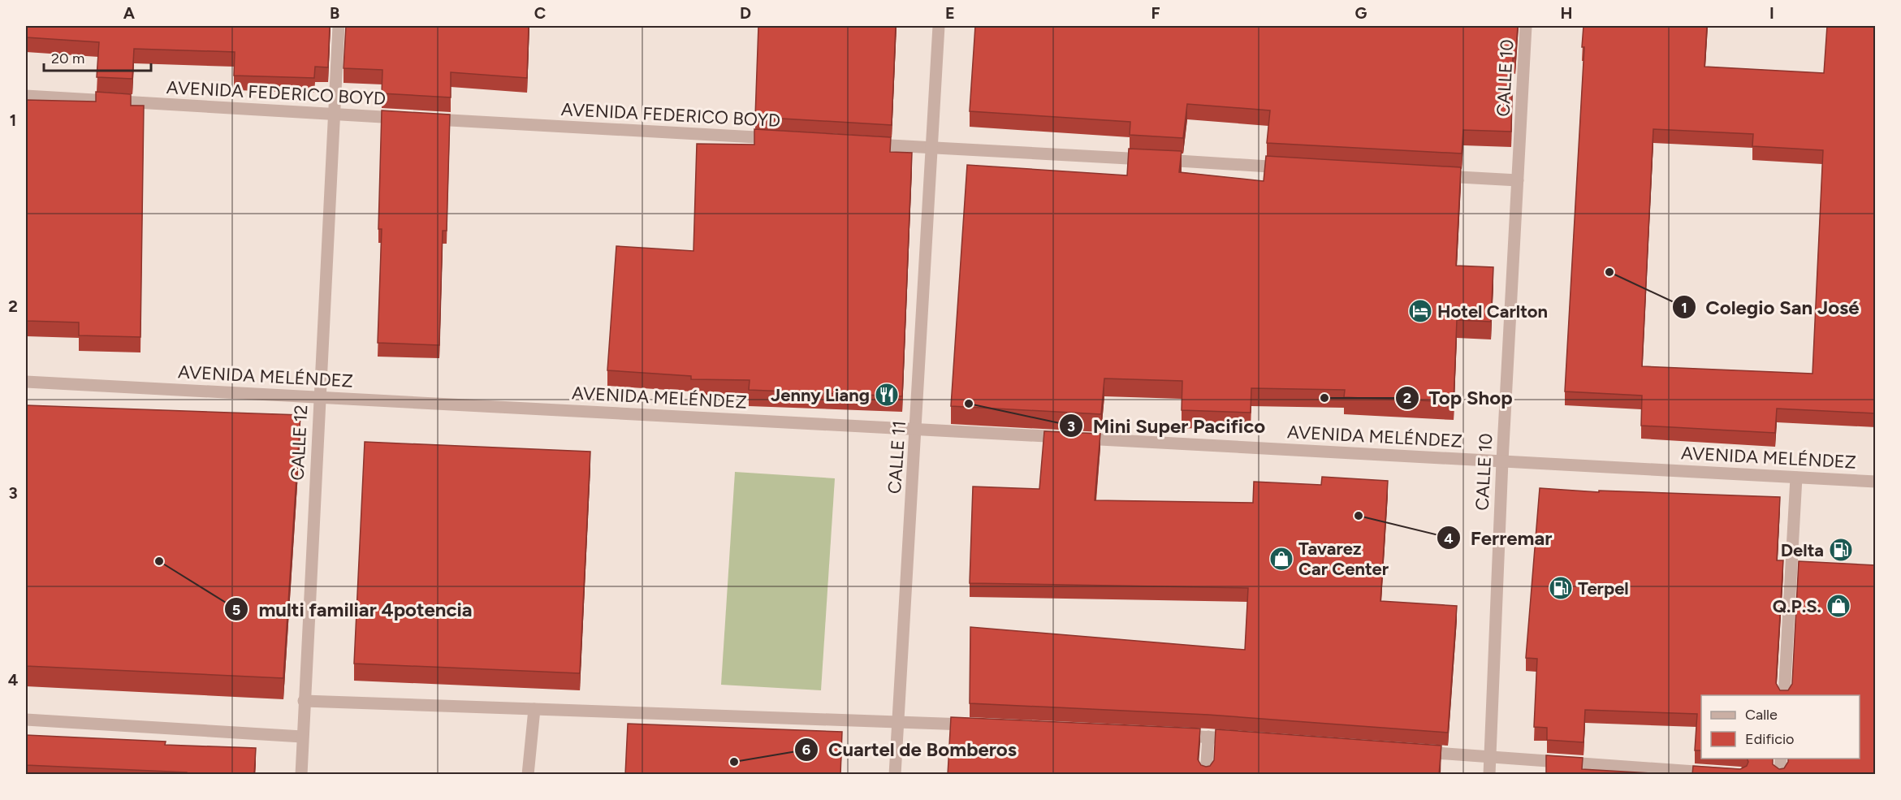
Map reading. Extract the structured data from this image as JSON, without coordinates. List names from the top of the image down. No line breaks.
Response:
{"streets":{"street":["CALLE 10","AVENIDA FEDERICO BOYD","AVENIDA MELÉNDEZ","CALLE 12","CALLE 11"]},"crossings":[["CALLE 10","AVENIDA MELÉNDEZ"],["AVENIDA FEDERICO BOYD","CALLE 12"],["AVENIDA MELÉNDEZ","CALLE 12"],["AVENIDA MELÉNDEZ","CALLE 11"]],"places":{"other":["Colegio San José","Top Shop","Mini Super Pacifico","Ferremar","multi familiar 4potencia","Cuartel de Bomberos"],"hotel":["Hotel Carlton"],"restaurant":["Jenny Liang"],"fuel station":["Delta","Terpel"],"shop":["Tavarez Car Center","Q.P.S."]},"legend":["Calle","Edificio"],"scale_bar":"20 m","grid":{"columns":["A","B","C","D","E","F","G","H","I"],"rows":["1","2","3","4"]}}
